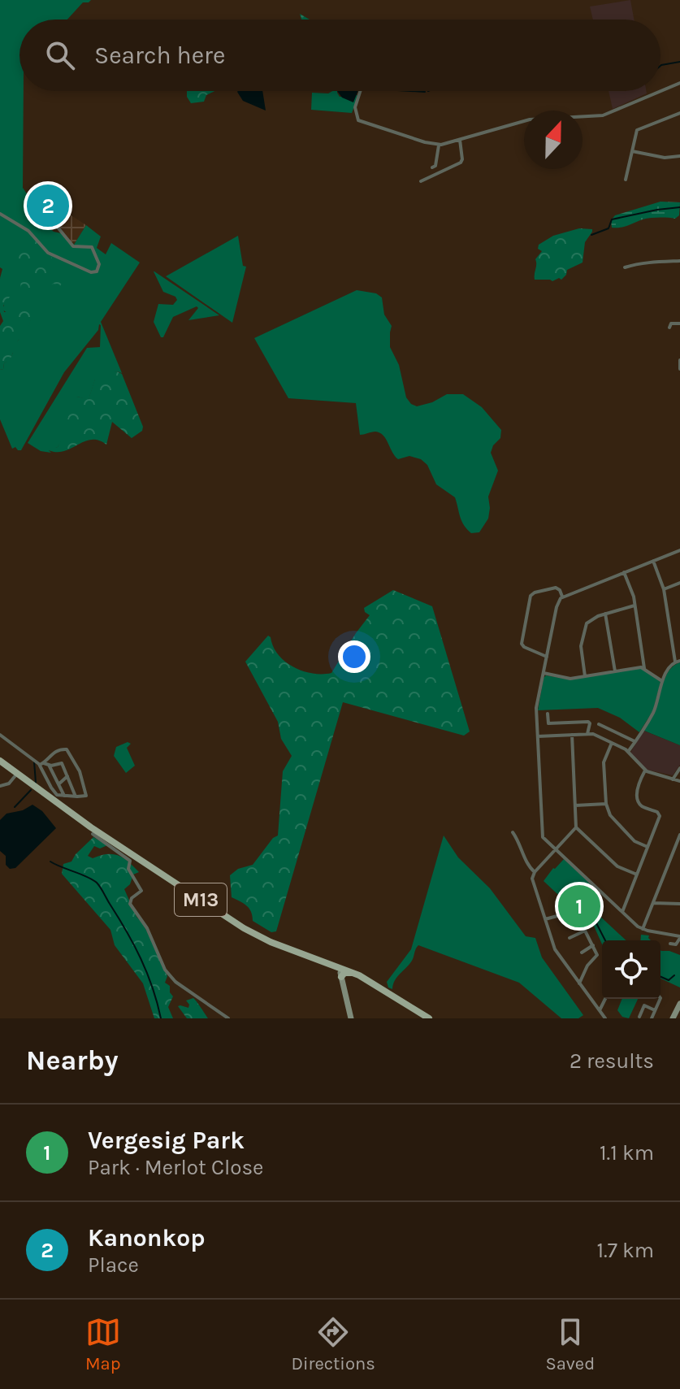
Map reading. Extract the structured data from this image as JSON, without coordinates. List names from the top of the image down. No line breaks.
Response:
{"streets":{"main road":["M13"]},"north":"top","page":{"search":"Search here","pins":["2","1"],"heading":["Nearby","2 results"],"list":[{"mark":"1","name":"Vergesig Park","note":"Park · Merlot Close","value":"1.1 km"},{"mark":"2","name":"Kanonkop","note":"Place","value":"1.7 km"}],"nav":["Map","Directions","Saved"]}}
